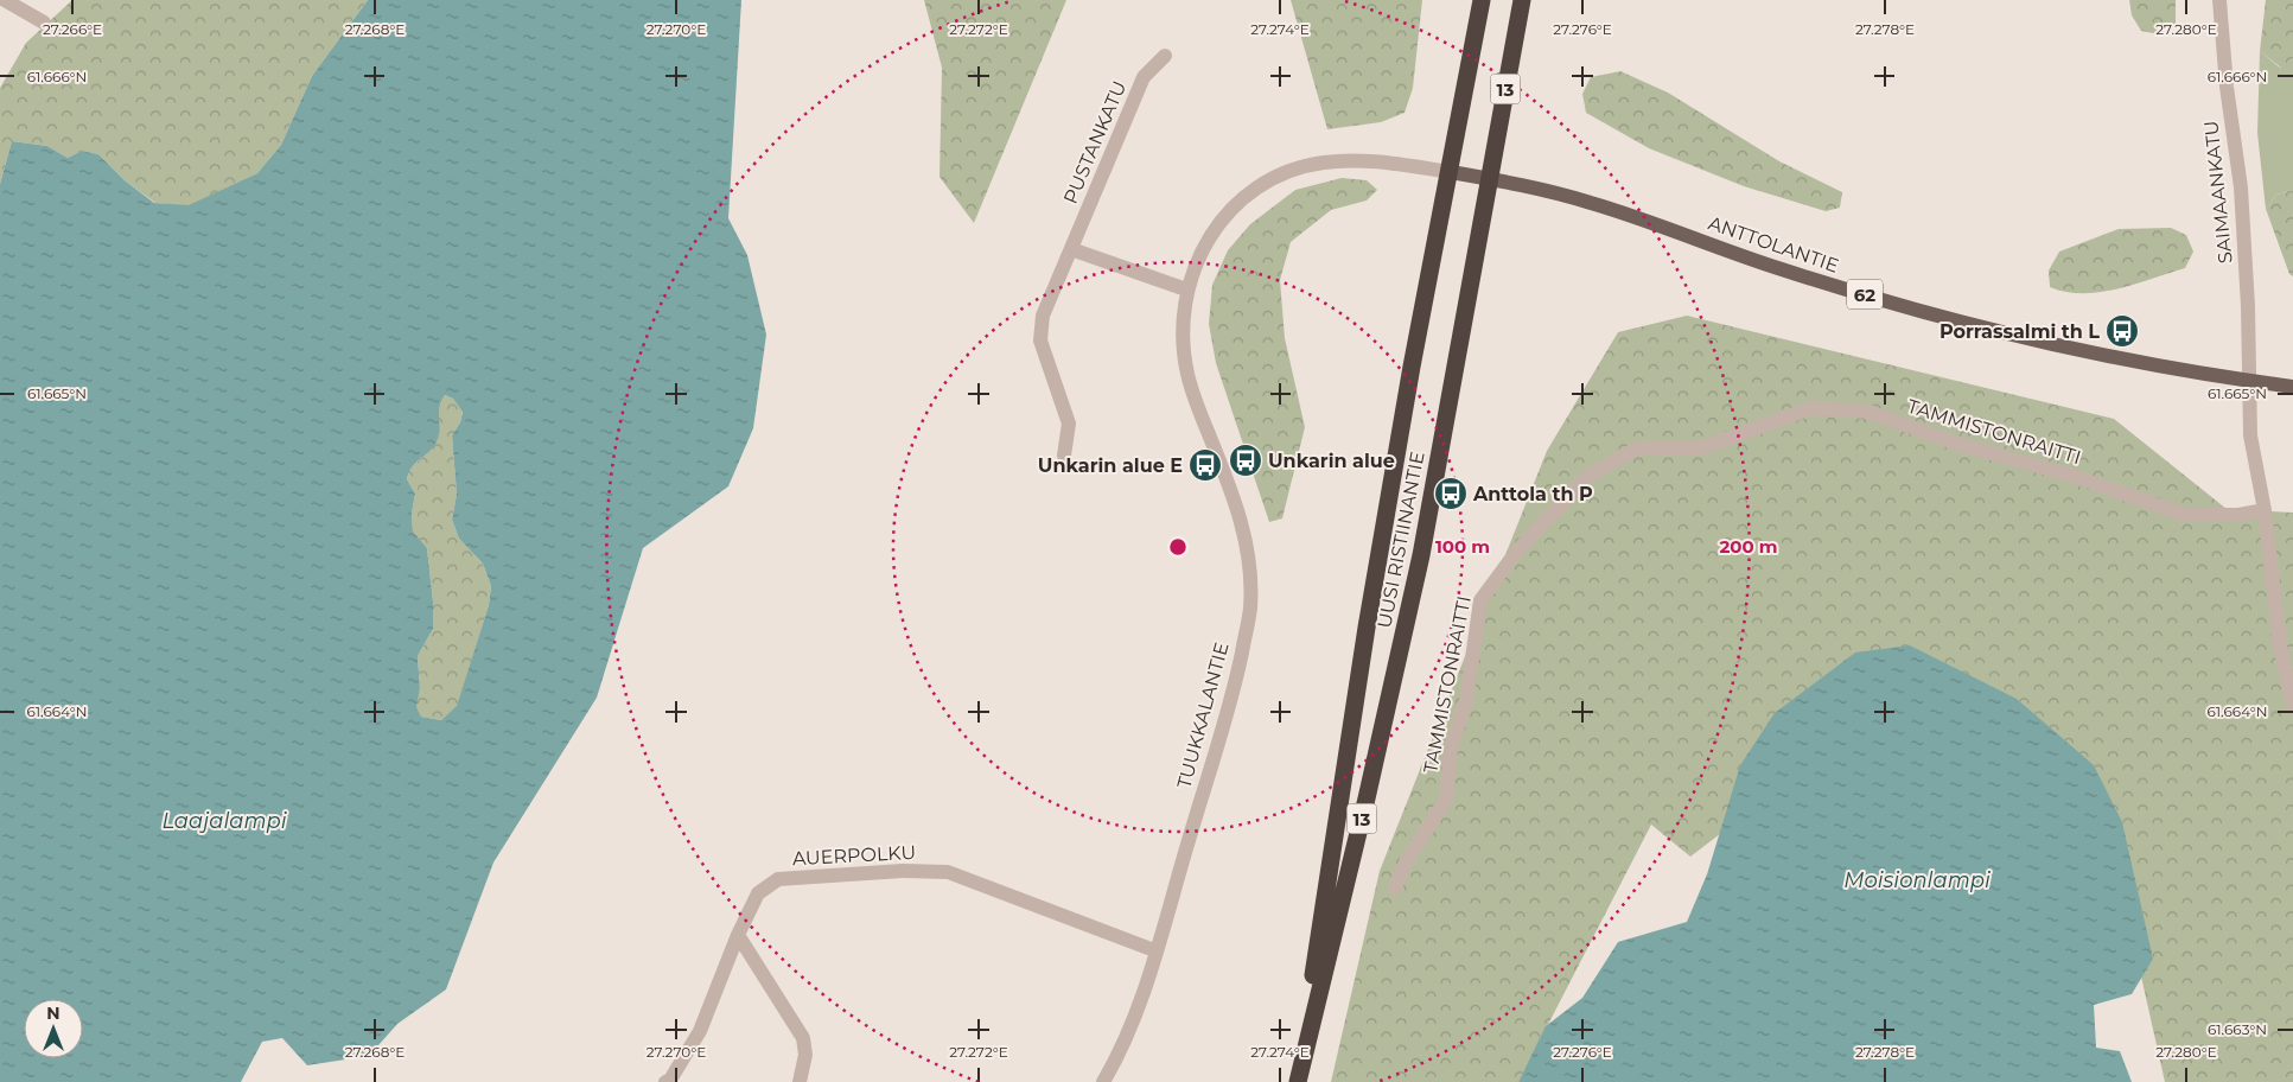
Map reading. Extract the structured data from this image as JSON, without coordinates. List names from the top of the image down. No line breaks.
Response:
{"streets":{"highway":["13","UUSI RISTIINANTIE"],"main road":["ANTTOLANTIE","62"],"street":["PUSTANKATU","SAIMAANKATU","TAMMISTONRAITTI","TUUKKALANTIE","AUERPOLKU"]},"crossings":[["SAIMAANKATU","ANTTOLANTIE"],["SAIMAANKATU","TAMMISTONRAITTI"],["ANTTOLANTIE","62"],["ANTTOLANTIE","UUSI RISTIINANTIE"],["62","UUSI RISTIINANTIE"],["62","TUUKKALANTIE"],["UUSI RISTIINANTIE","TUUKKALANTIE"],["TUUKKALANTIE","AUERPOLKU"]],"water":["Laajalampi","Moisionlampi"],"places":{"bus stop":["Porrassalmi th L","Unkarin alue","Unkarin alue E","Anttola th P"]},"north":"top","coordinates":["27.266°E","27.268°E","27.270°E","27.272°E","27.274°E","27.276°E","27.278°E","27.280°E","61.666°N","61.665°N","61.664°N","61.663°N"],"rings":["100 m","200 m"]}
